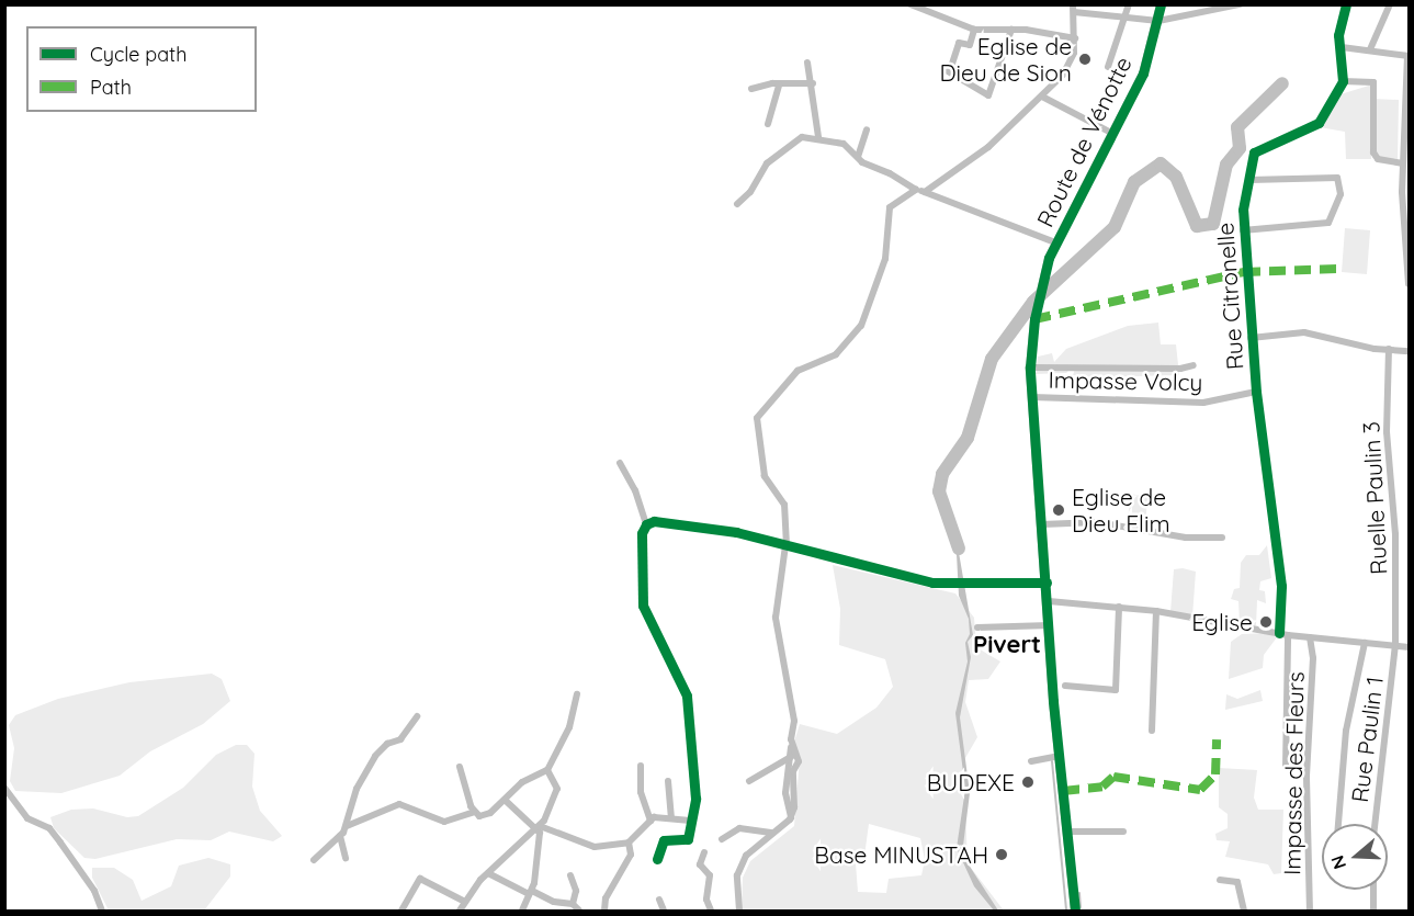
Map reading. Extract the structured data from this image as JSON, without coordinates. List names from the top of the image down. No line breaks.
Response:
{"streets":{"street":["Route de Vénotte","Rue Citronelle","Impasse Volcy","Ruelle Paulin 3","Rue Paulin 1","Impasse des Fleurs"]},"crossings":[["Route de Vénotte","Impasse Volcy"],["Rue Citronelle","Impasse Volcy"],["Ruelle Paulin 3","Rue Paulin 1"]],"districts":["Pivert"],"places":["Eglise de Dieu de Sion","Eglise de Dieu Elim","Eglise","BUDEXE","Base MINUSTAH"],"legend":["Cycle path","Path"],"north":"left"}
